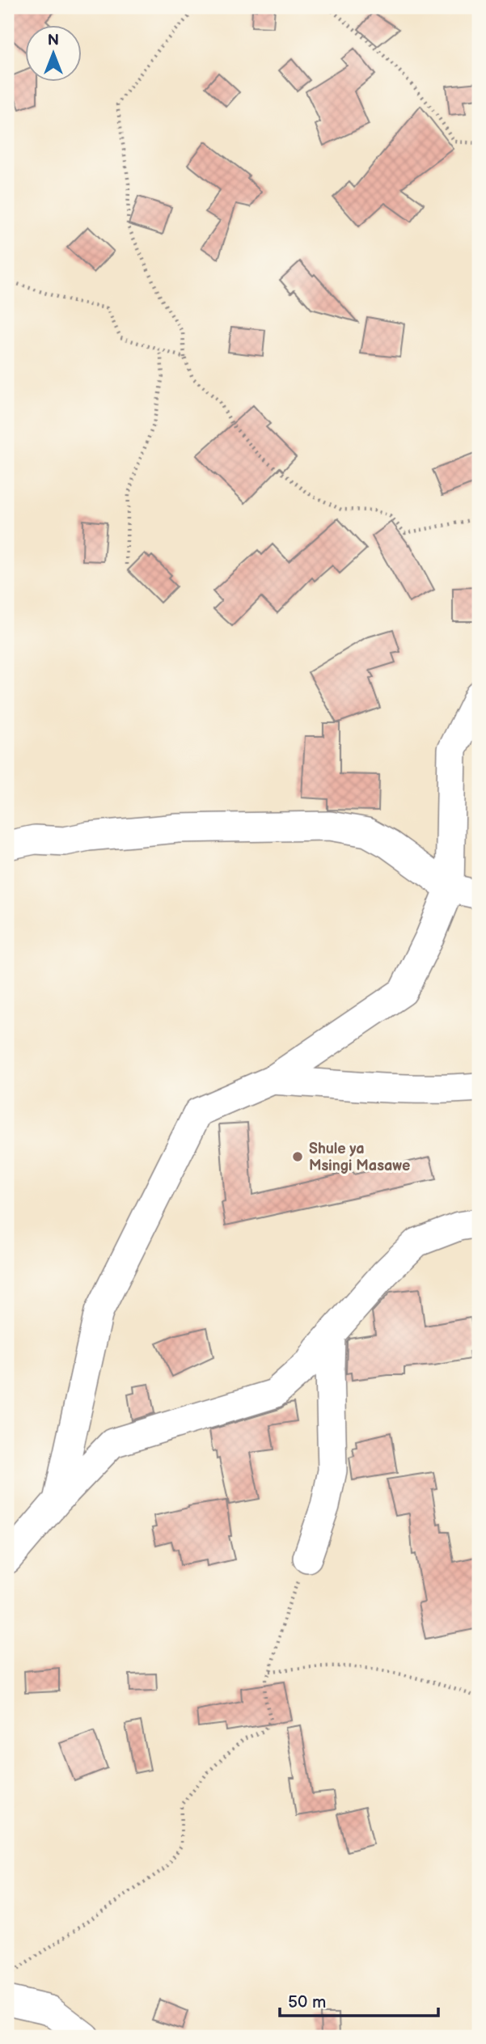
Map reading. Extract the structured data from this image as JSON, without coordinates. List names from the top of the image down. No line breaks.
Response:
{"places":["Shule ya Msingi Masawe"],"scale_bar":"50 m","north":"top"}
